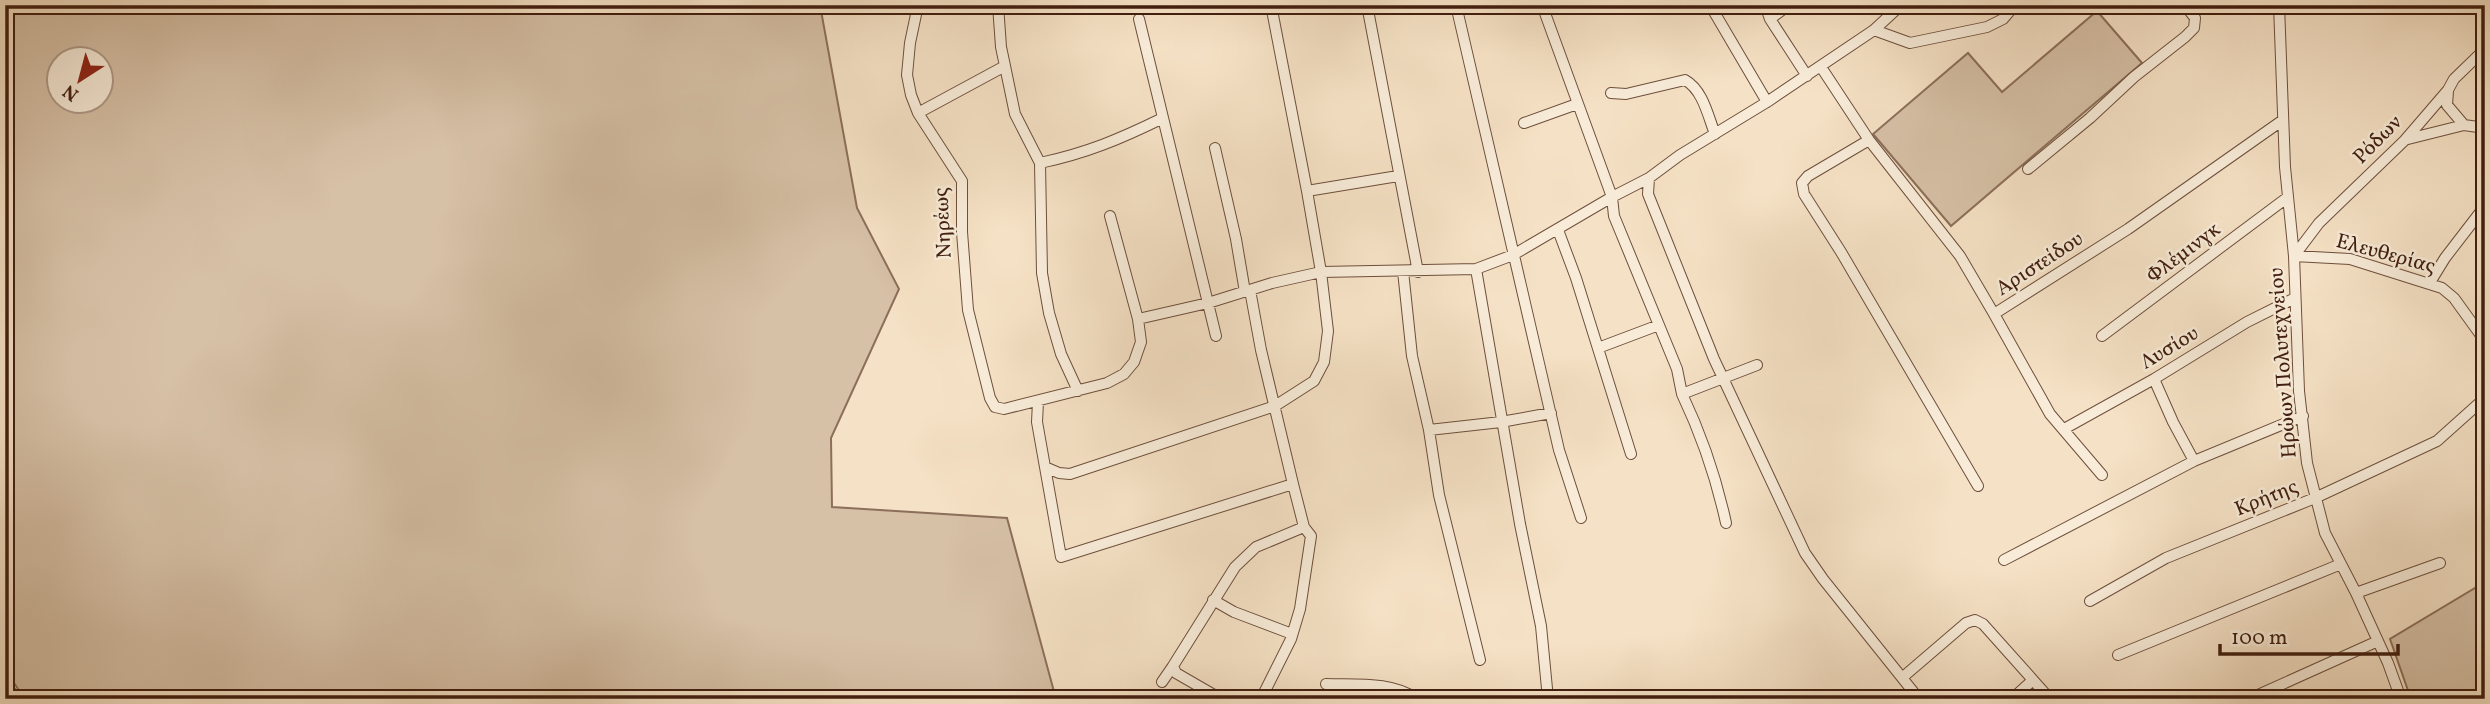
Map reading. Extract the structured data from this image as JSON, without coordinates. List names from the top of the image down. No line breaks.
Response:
{"streets":{"street":["Ρόδων","Νηρέως","Φλέμινγκ","Ελευθερίας","Αριστείδου","Λυσίου","Ηρώων Πολυτεχνείου","Κρήτης"]},"crossings":[["Ρόδων","Ελευθερίας"],["Ρόδων","Ηρώων Πολυτεχνείου"],["Φλέμινγκ","Ηρώων Πολυτεχνείου"],["Ελευθερίας","Ηρώων Πολυτεχνείου"],["Αριστείδου","Ηρώων Πολυτεχνείου"],["Λυσίου","Ηρώων Πολυτεχνείου"],["Ηρώων Πολυτεχνείου","Κρήτης"]],"scale_bar":"100 m","north":"bottom left"}
